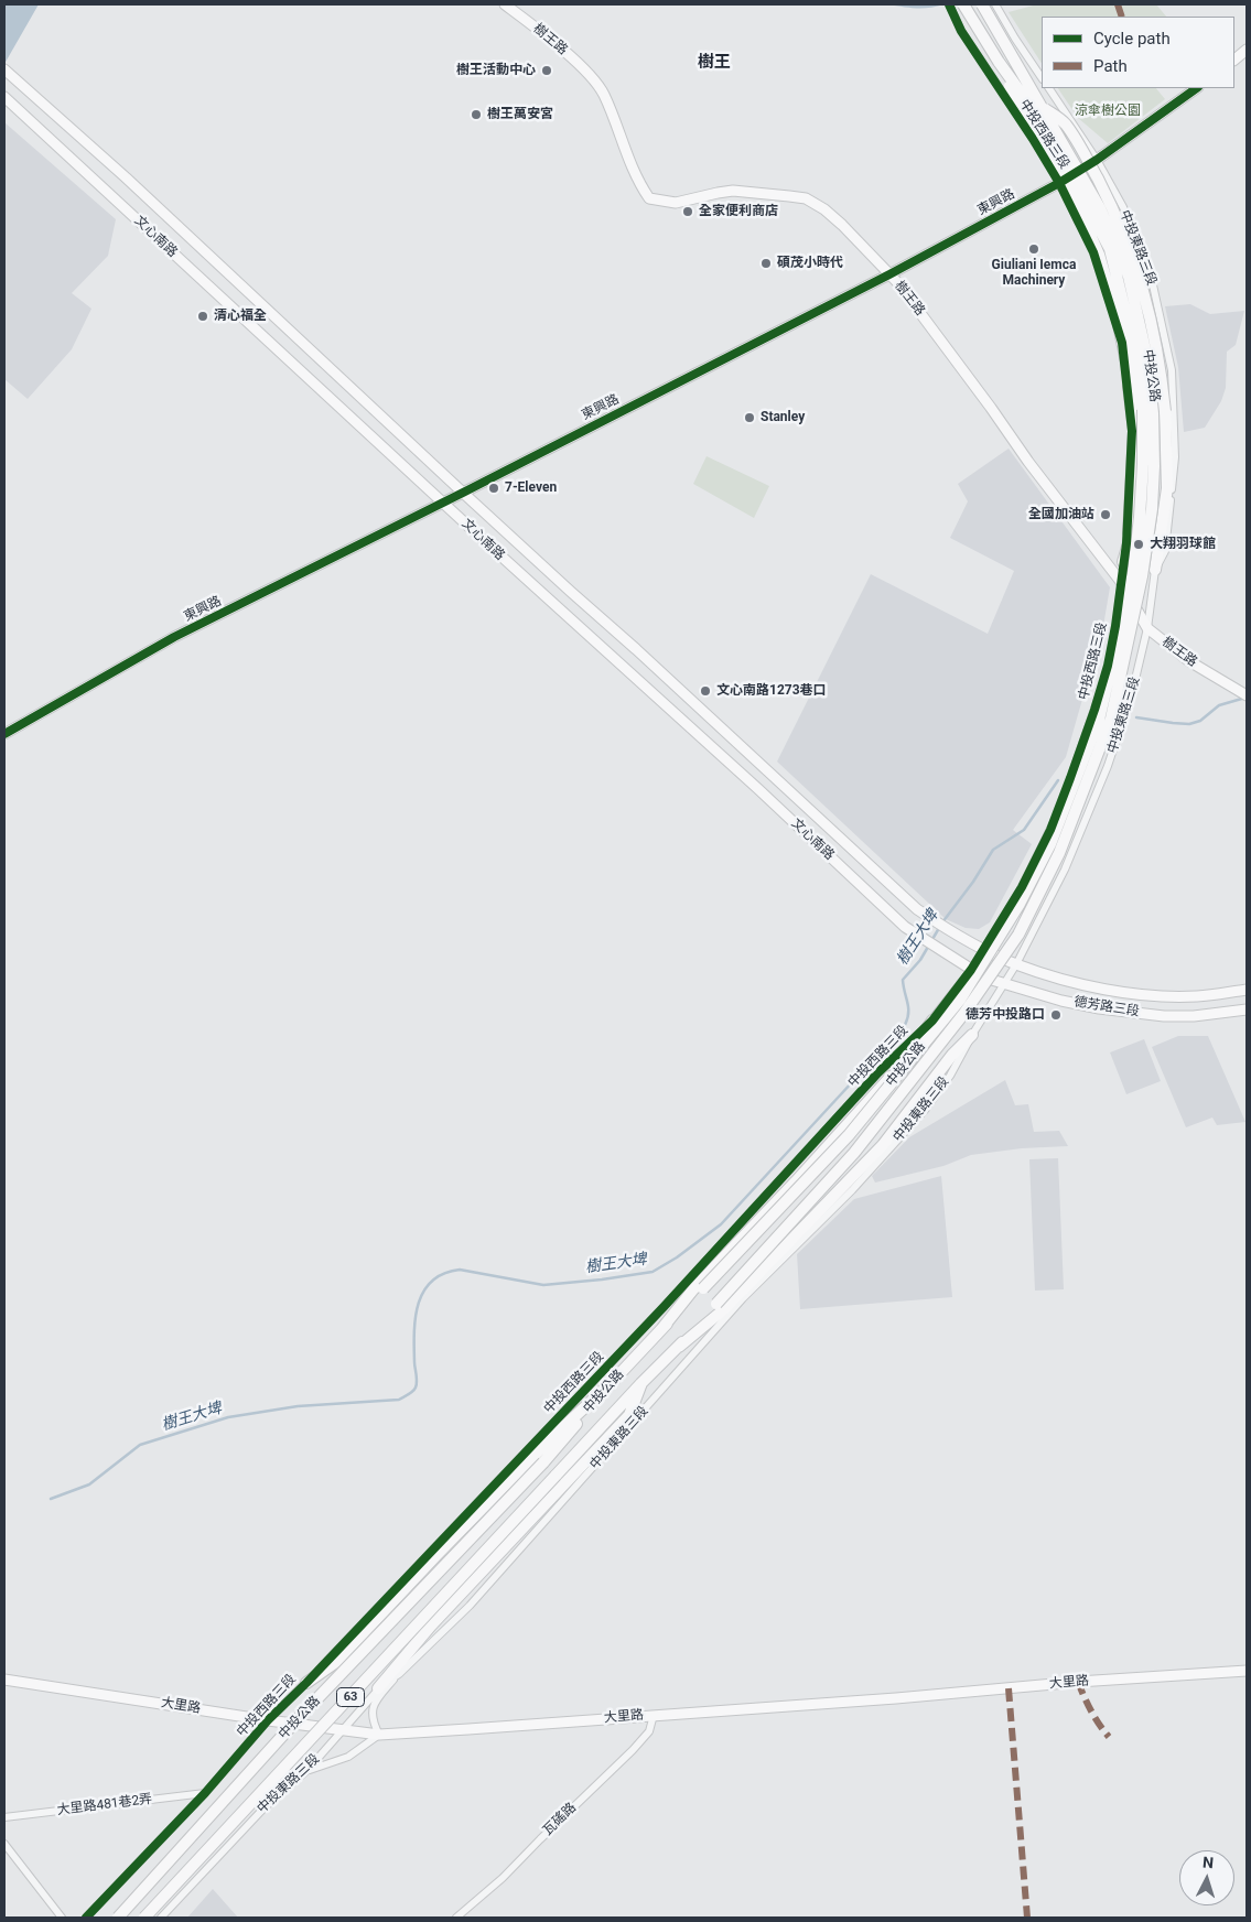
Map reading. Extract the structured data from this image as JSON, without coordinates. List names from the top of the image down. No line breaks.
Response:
{"streets":{"main road":["中投公路","63"],"street":["樹王路","中投西路三段","東興路","文心南路","中投東路三段","德芳路三段","大里路","大里路481巷2弄","瓦磘路"]},"crossings":[["樹王路","中投西路三段"],["樹王路","東興路"],["樹王路","中投東路三段"],["中投西路三段","東興路"],["中投西路三段","文心南路"],["中投西路三段","德芳路三段"],["中投西路三段","大里路"],["中投西路三段","大里路481巷2弄"],["東興路","文心南路"],["東興路","中投東路三段"],["文心南路","德芳路三段"],["中投東路三段","德芳路三段"],["中投東路三段","大里路"],["大里路","瓦磘路"]],"districts":["樹王"],"water":["樹王大埤"],"parks":["涼傘樹公園"],"places":["樹王活動中心","樹王萬安宮","全家便利商店","Giuliani Iemca Machinery","碩茂小時代","清心福全","Stanley","7-Eleven","全國加油站","大翔羽球館","文心南路1273巷口","德芳中投路口"],"legend":["Cycle path","Path"],"north":"top"}
